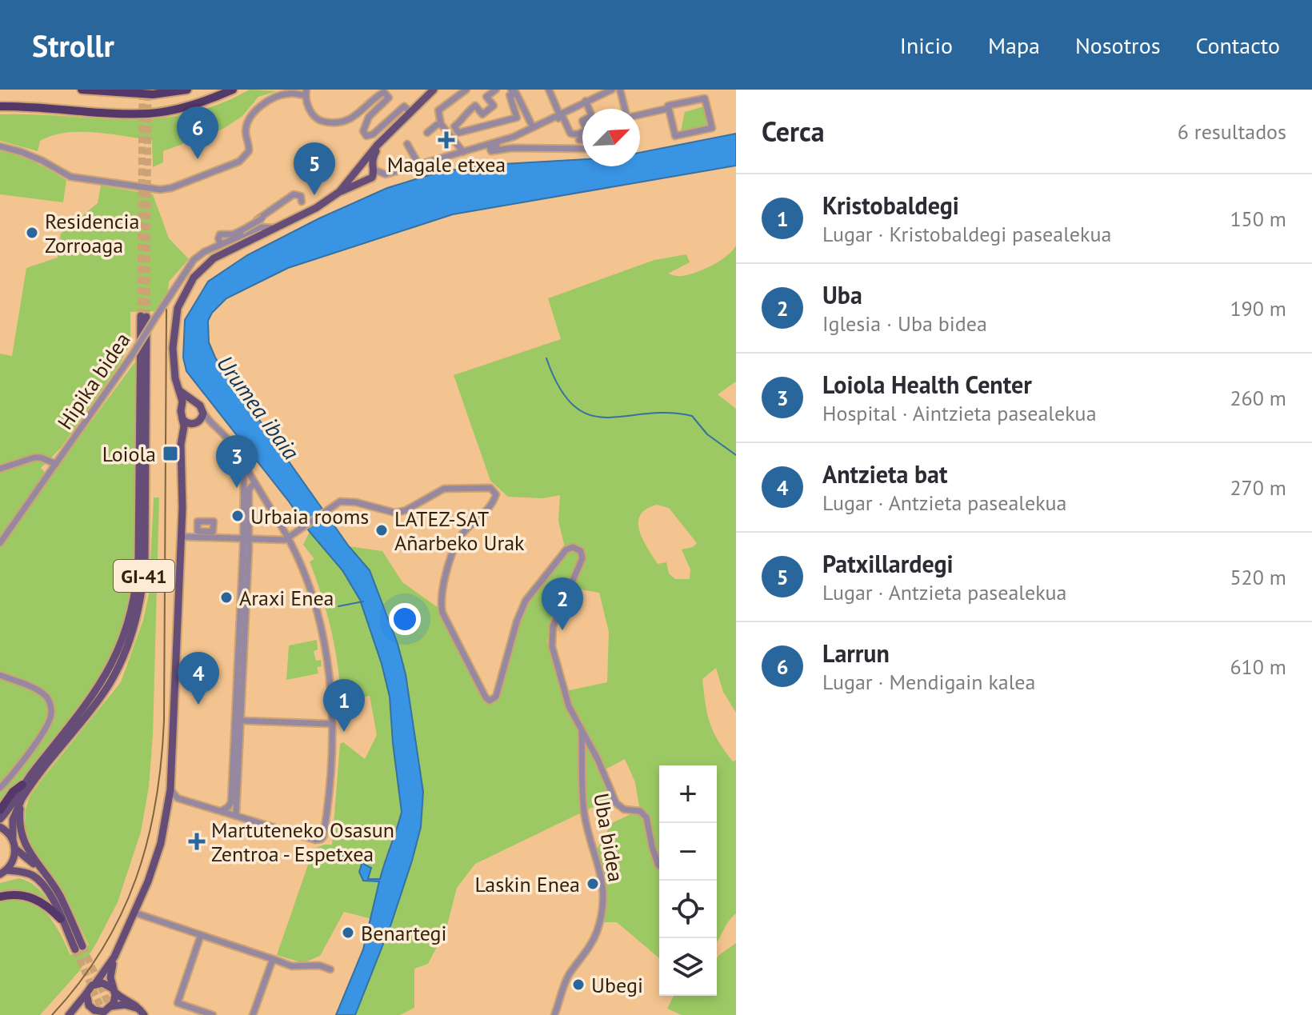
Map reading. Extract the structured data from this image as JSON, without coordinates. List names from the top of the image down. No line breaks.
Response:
{"streets":{"main road":["GI-41"],"street":["Hipika bidea","Uba bidea"]},"water":["Urumea ibaia"],"places":{"health":["Magale etxea","Martuteneko Osasun Zentroa - Espetxea"],"other":["Residencia Zorroaga","Urbaia rooms","LATEZ-SAT Añarbeko Urak","Araxi Enea","Laskin Enea","Benartegi","Ubegi"],"transit":["Loiola"]},"north":"top right","page":{"header":"Strollr","nav":["Inicio","Mapa","Nosotros","Contacto"],"heading":["Cerca","6 resultados"],"pins":["6","5","3","2","4","1"],"list":[{"mark":"1","name":"Kristobaldegi","note":"Lugar · Kristobaldegi pasealekua","value":"150 m"},{"mark":"2","name":"Uba","note":"Iglesia · Uba bidea","value":"190 m"},{"mark":"3","name":"Loiola Health Center","note":"Hospital · Aintzieta pasealekua","value":"260 m"},{"mark":"4","name":"Antzieta bat","note":"Lugar · Antzieta pasealekua","value":"270 m"},{"mark":"5","name":"Patxillardegi","note":"Lugar · Antzieta pasealekua","value":"520 m"},{"mark":"6","name":"Larrun","note":"Lugar · Mendigain kalea","value":"610 m"}],"map_buttons":["+","−"]}}
